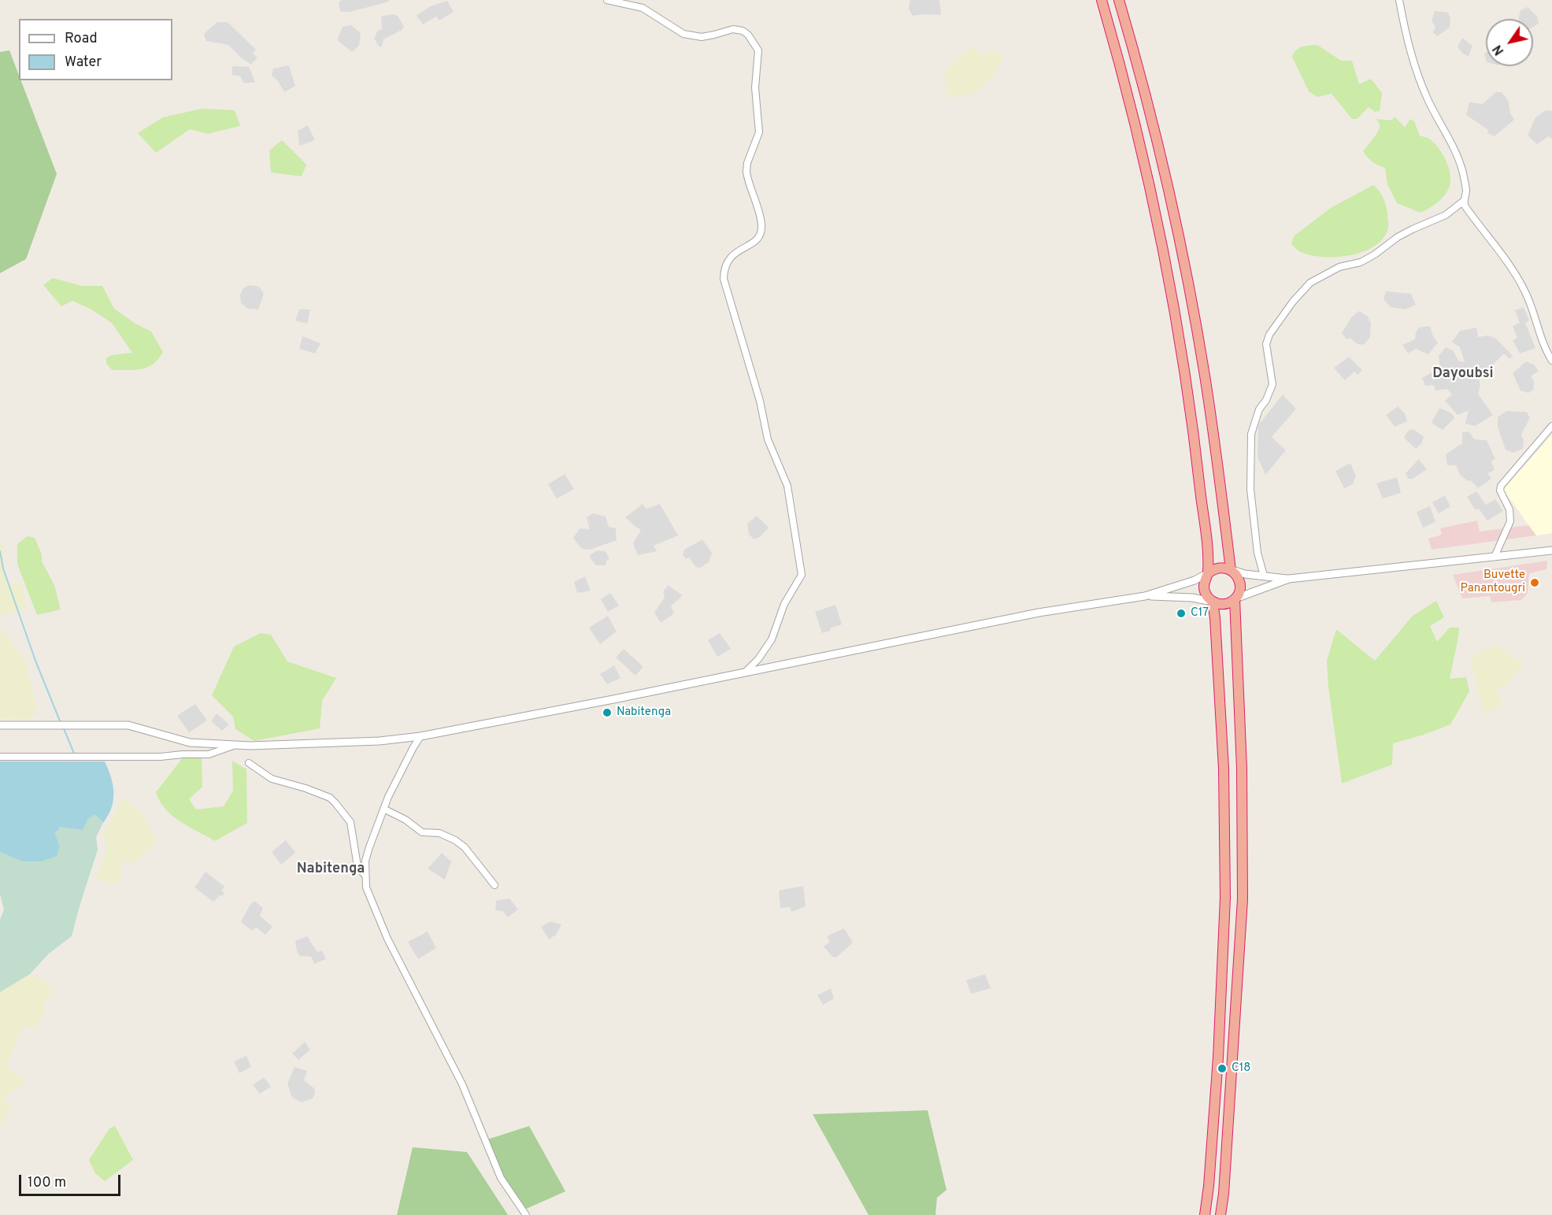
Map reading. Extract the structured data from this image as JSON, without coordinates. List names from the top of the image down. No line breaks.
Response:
{"districts":["Dayoubsi","Nabitenga"],"places":["Buvette Panantougri","C17","Nabitenga","C18"],"legend":["Road","Water"],"scale_bar":"100 m","north":"bottom left"}
